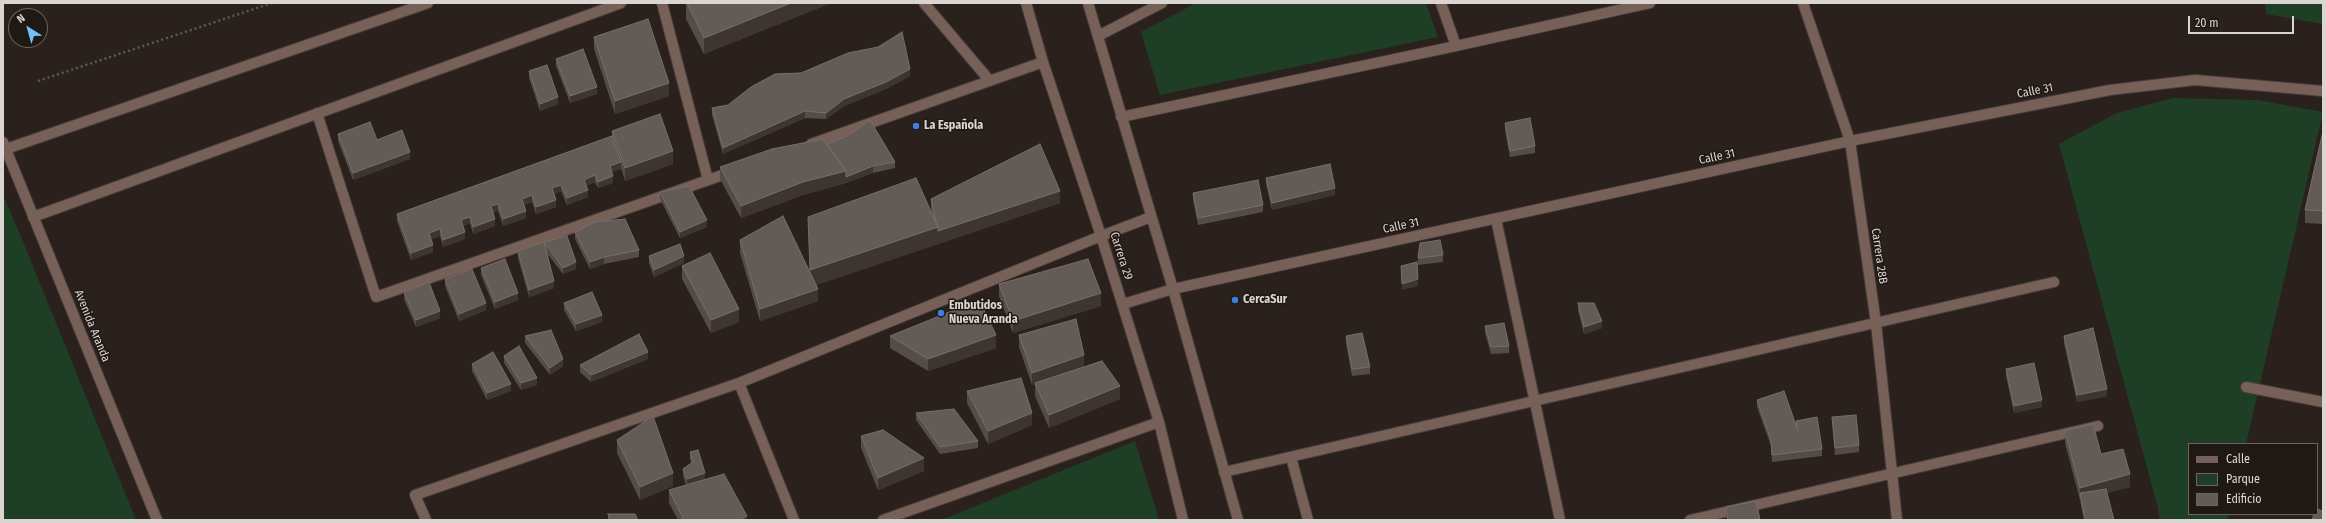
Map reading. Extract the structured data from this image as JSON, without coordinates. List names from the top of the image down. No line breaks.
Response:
{"streets":{"street":["Calle 31","Carrera 29","Carrera 28B","Avenida Aranda"]},"crossings":[["Calle 31","Carrera 29"],["Calle 31","Carrera 28B"]],"places":["La Española","CercaSur","Embutidos Nueva Aranda"],"legend":["Calle","Parque","Edificio"],"scale_bar":"20 m","north":"top left"}
